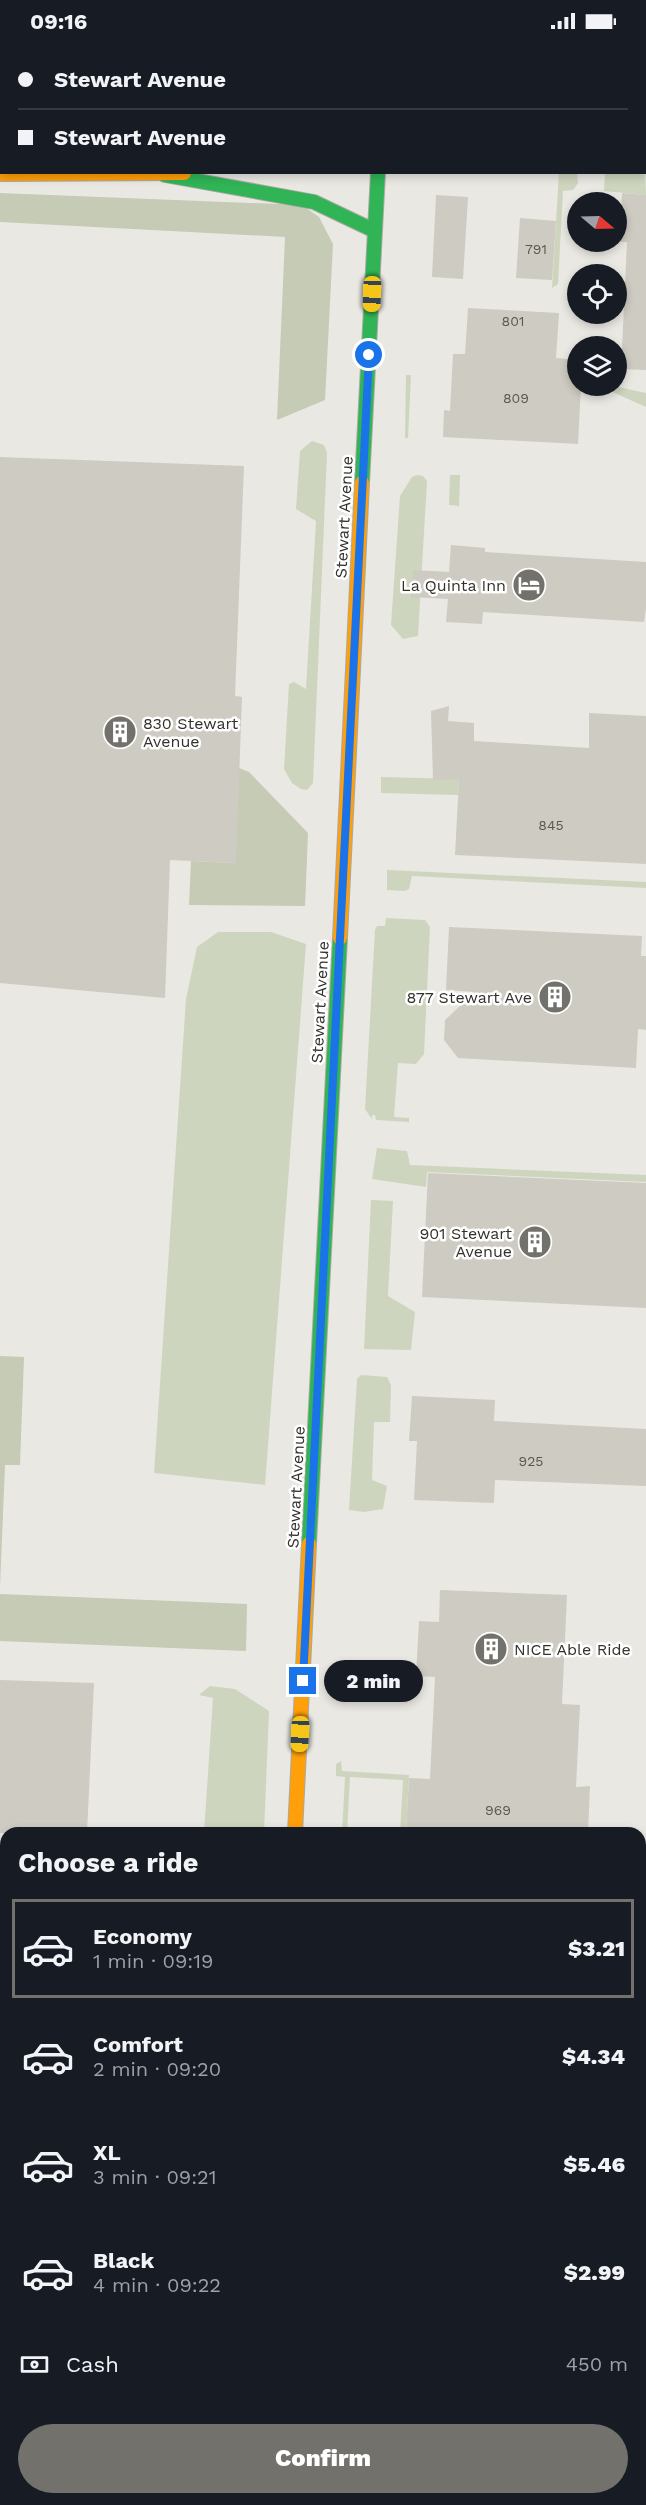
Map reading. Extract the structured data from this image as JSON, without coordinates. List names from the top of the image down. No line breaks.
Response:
{"streets":{"main road":["Stewart Avenue"]},"places":{"hotel":["La Quinta Inn"],"building":["830 Stewart Avenue","877 Stewart Ave","901 Stewart Avenue","NICE Able Ride"]},"house_numbers":["791","801","809","845","925","969"],"north":"right","page":{"status":"09:16","banner":["Stewart Avenue","Stewart Avenue"],"bubble":"2 min","heading":"Choose a ride","list":[{"name":"Economy","note":"1 min · 09:19","value":"$3.21"},{"name":"Comfort","note":"2 min · 09:20","value":"$4.34"},{"name":"XL","note":"3 min · 09:21","value":"$5.46"},{"name":"Black","note":"4 min · 09:22","value":"$2.99"}],"pay":["Cash","450 m"],"buttons":"Confirm"}}
